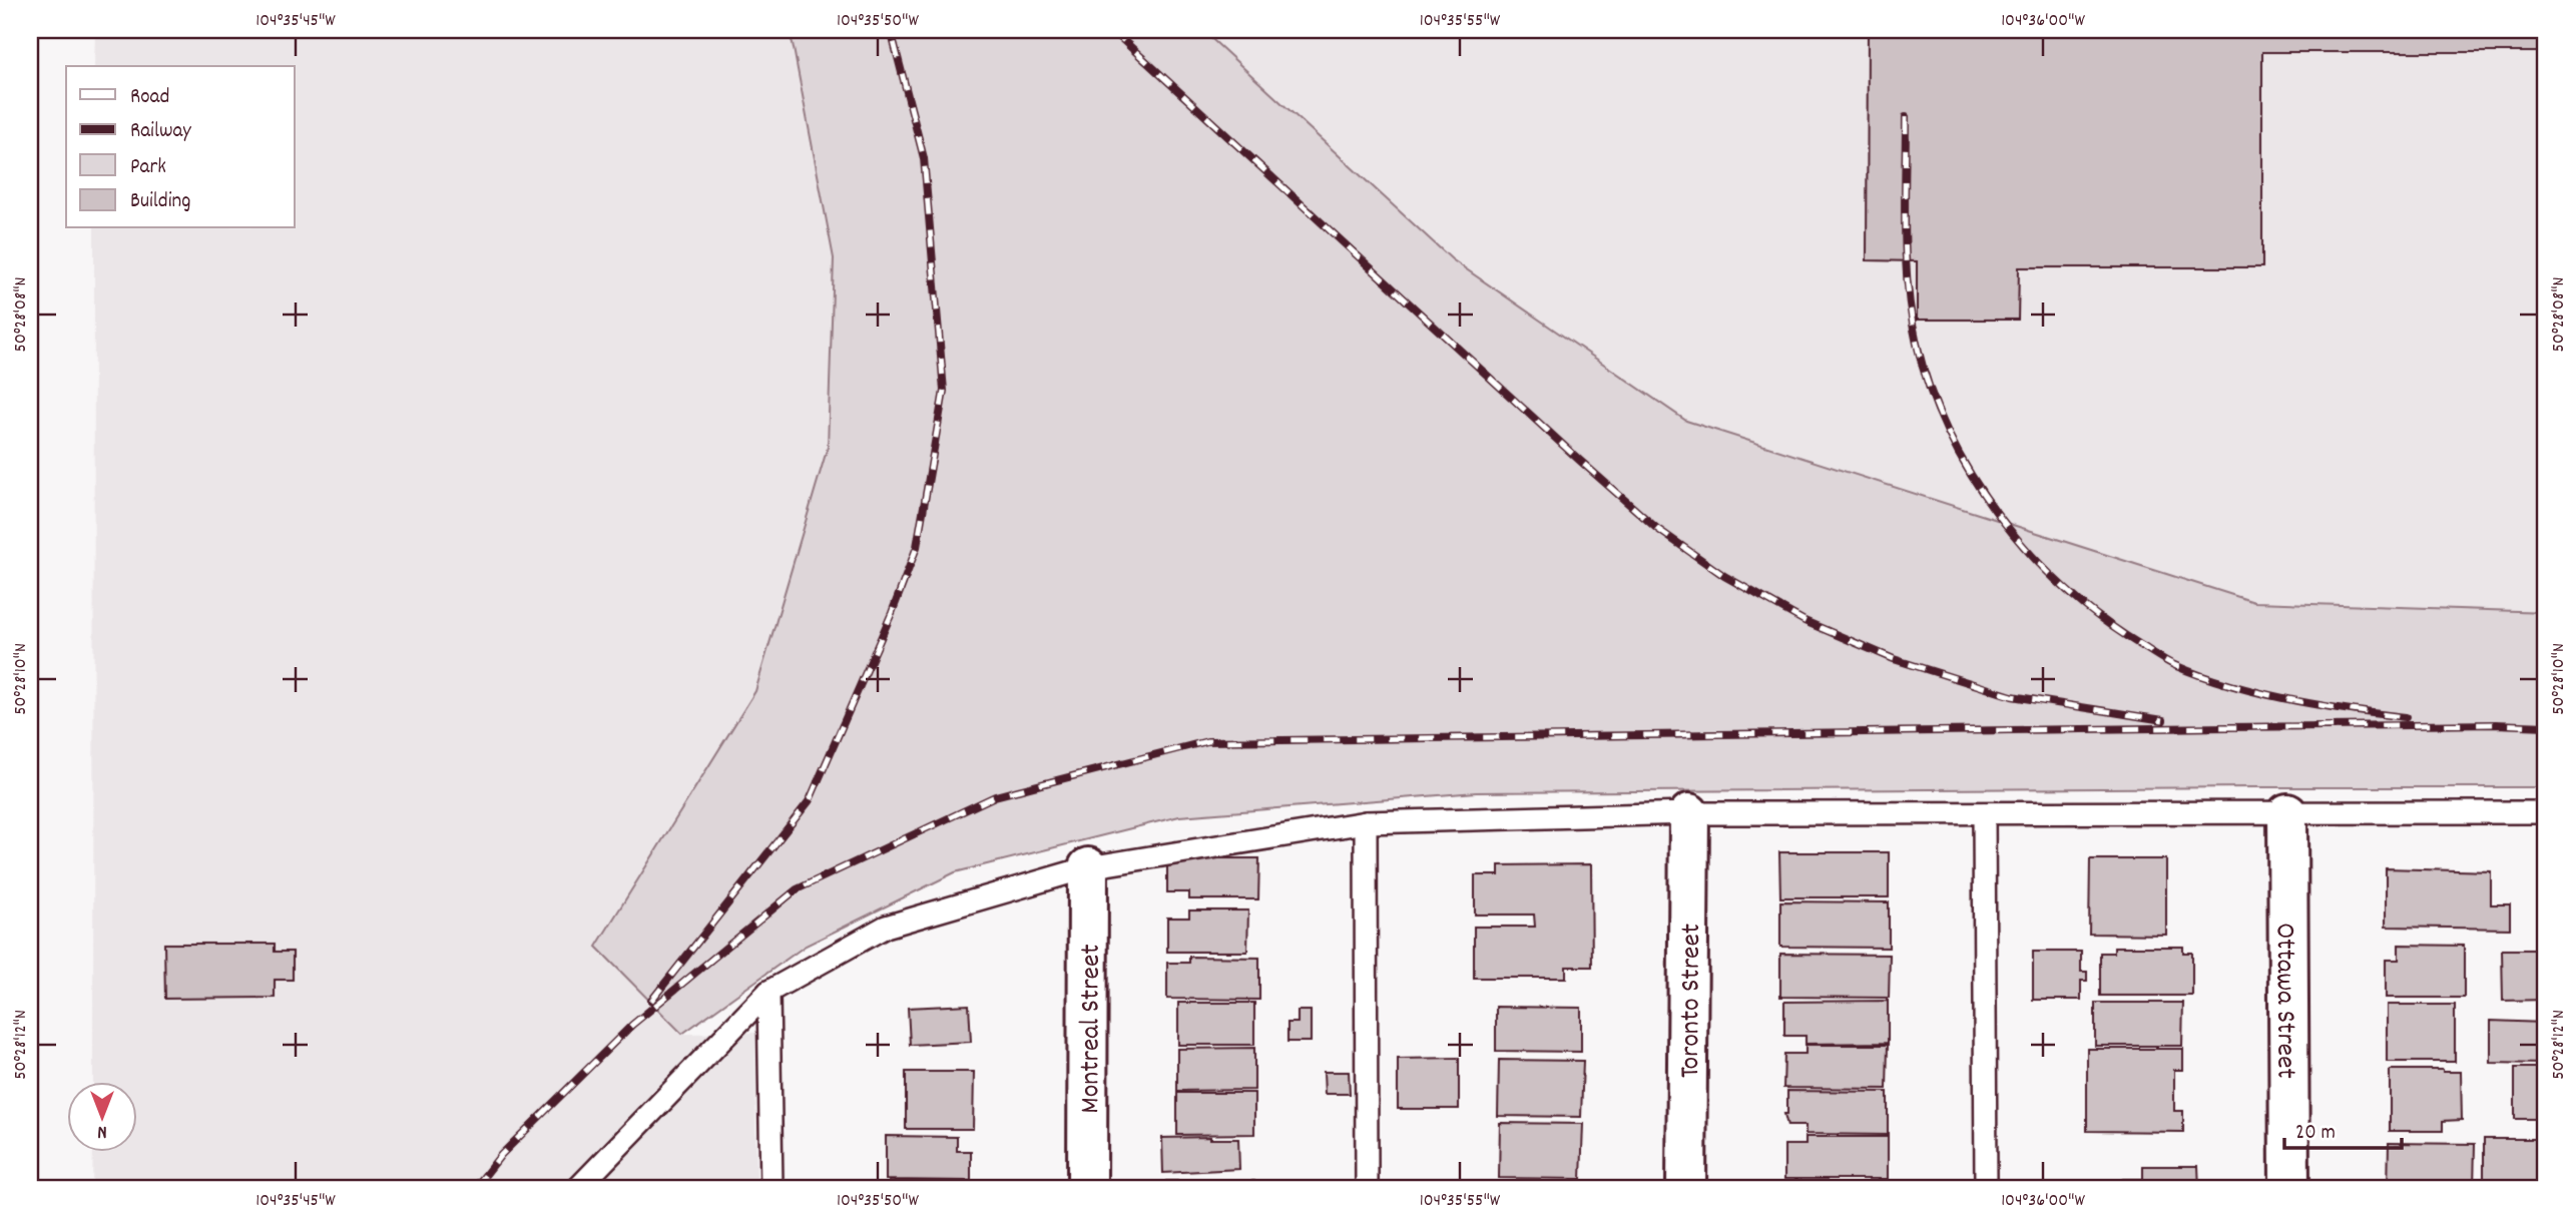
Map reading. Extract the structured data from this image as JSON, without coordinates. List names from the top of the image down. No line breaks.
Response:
{"streets":{"street":["Toronto Street","Ottawa Street","Montreal Street"]},"legend":["Road","Railway","Park","Building"],"scale_bar":"20 m","north":"bottom","coordinates":["104°35'45\"W","104°35'50\"W","104°35'55\"W","104°36'00\"W","50°28'08\"N","50°28'10\"N","50°28'12\"N"]}
